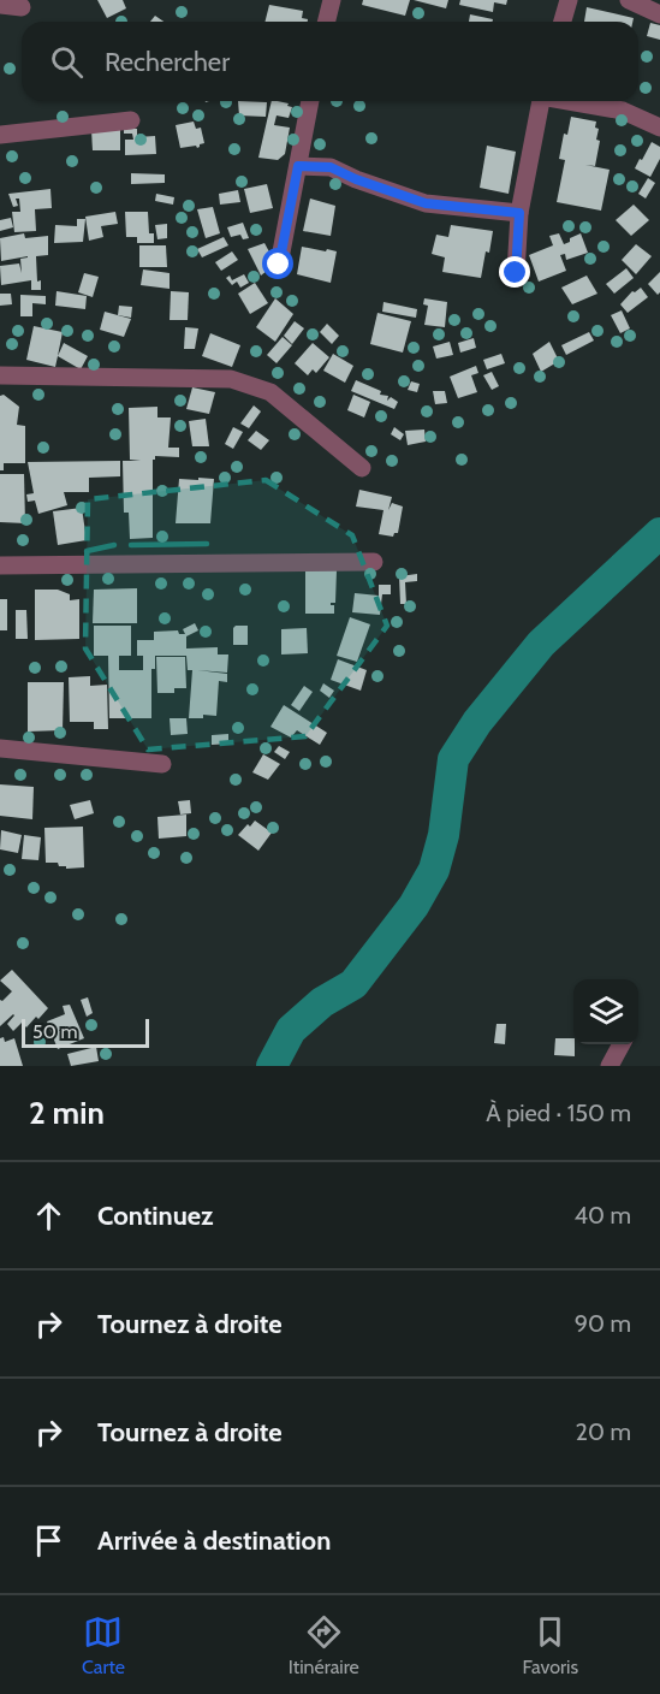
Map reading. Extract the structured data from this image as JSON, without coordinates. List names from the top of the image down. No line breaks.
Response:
{"scale_bar":"50 m","page":{"search":"Rechercher","scale":"50 m","heading":["2 min","À pied · 150 m"],"list":[["Continuez","40 m"],["Tournez à droite","90 m"],["Tournez à droite","20 m"],"Arrivée à destination"],"nav":["Carte","Itinéraire","Favoris"]}}
